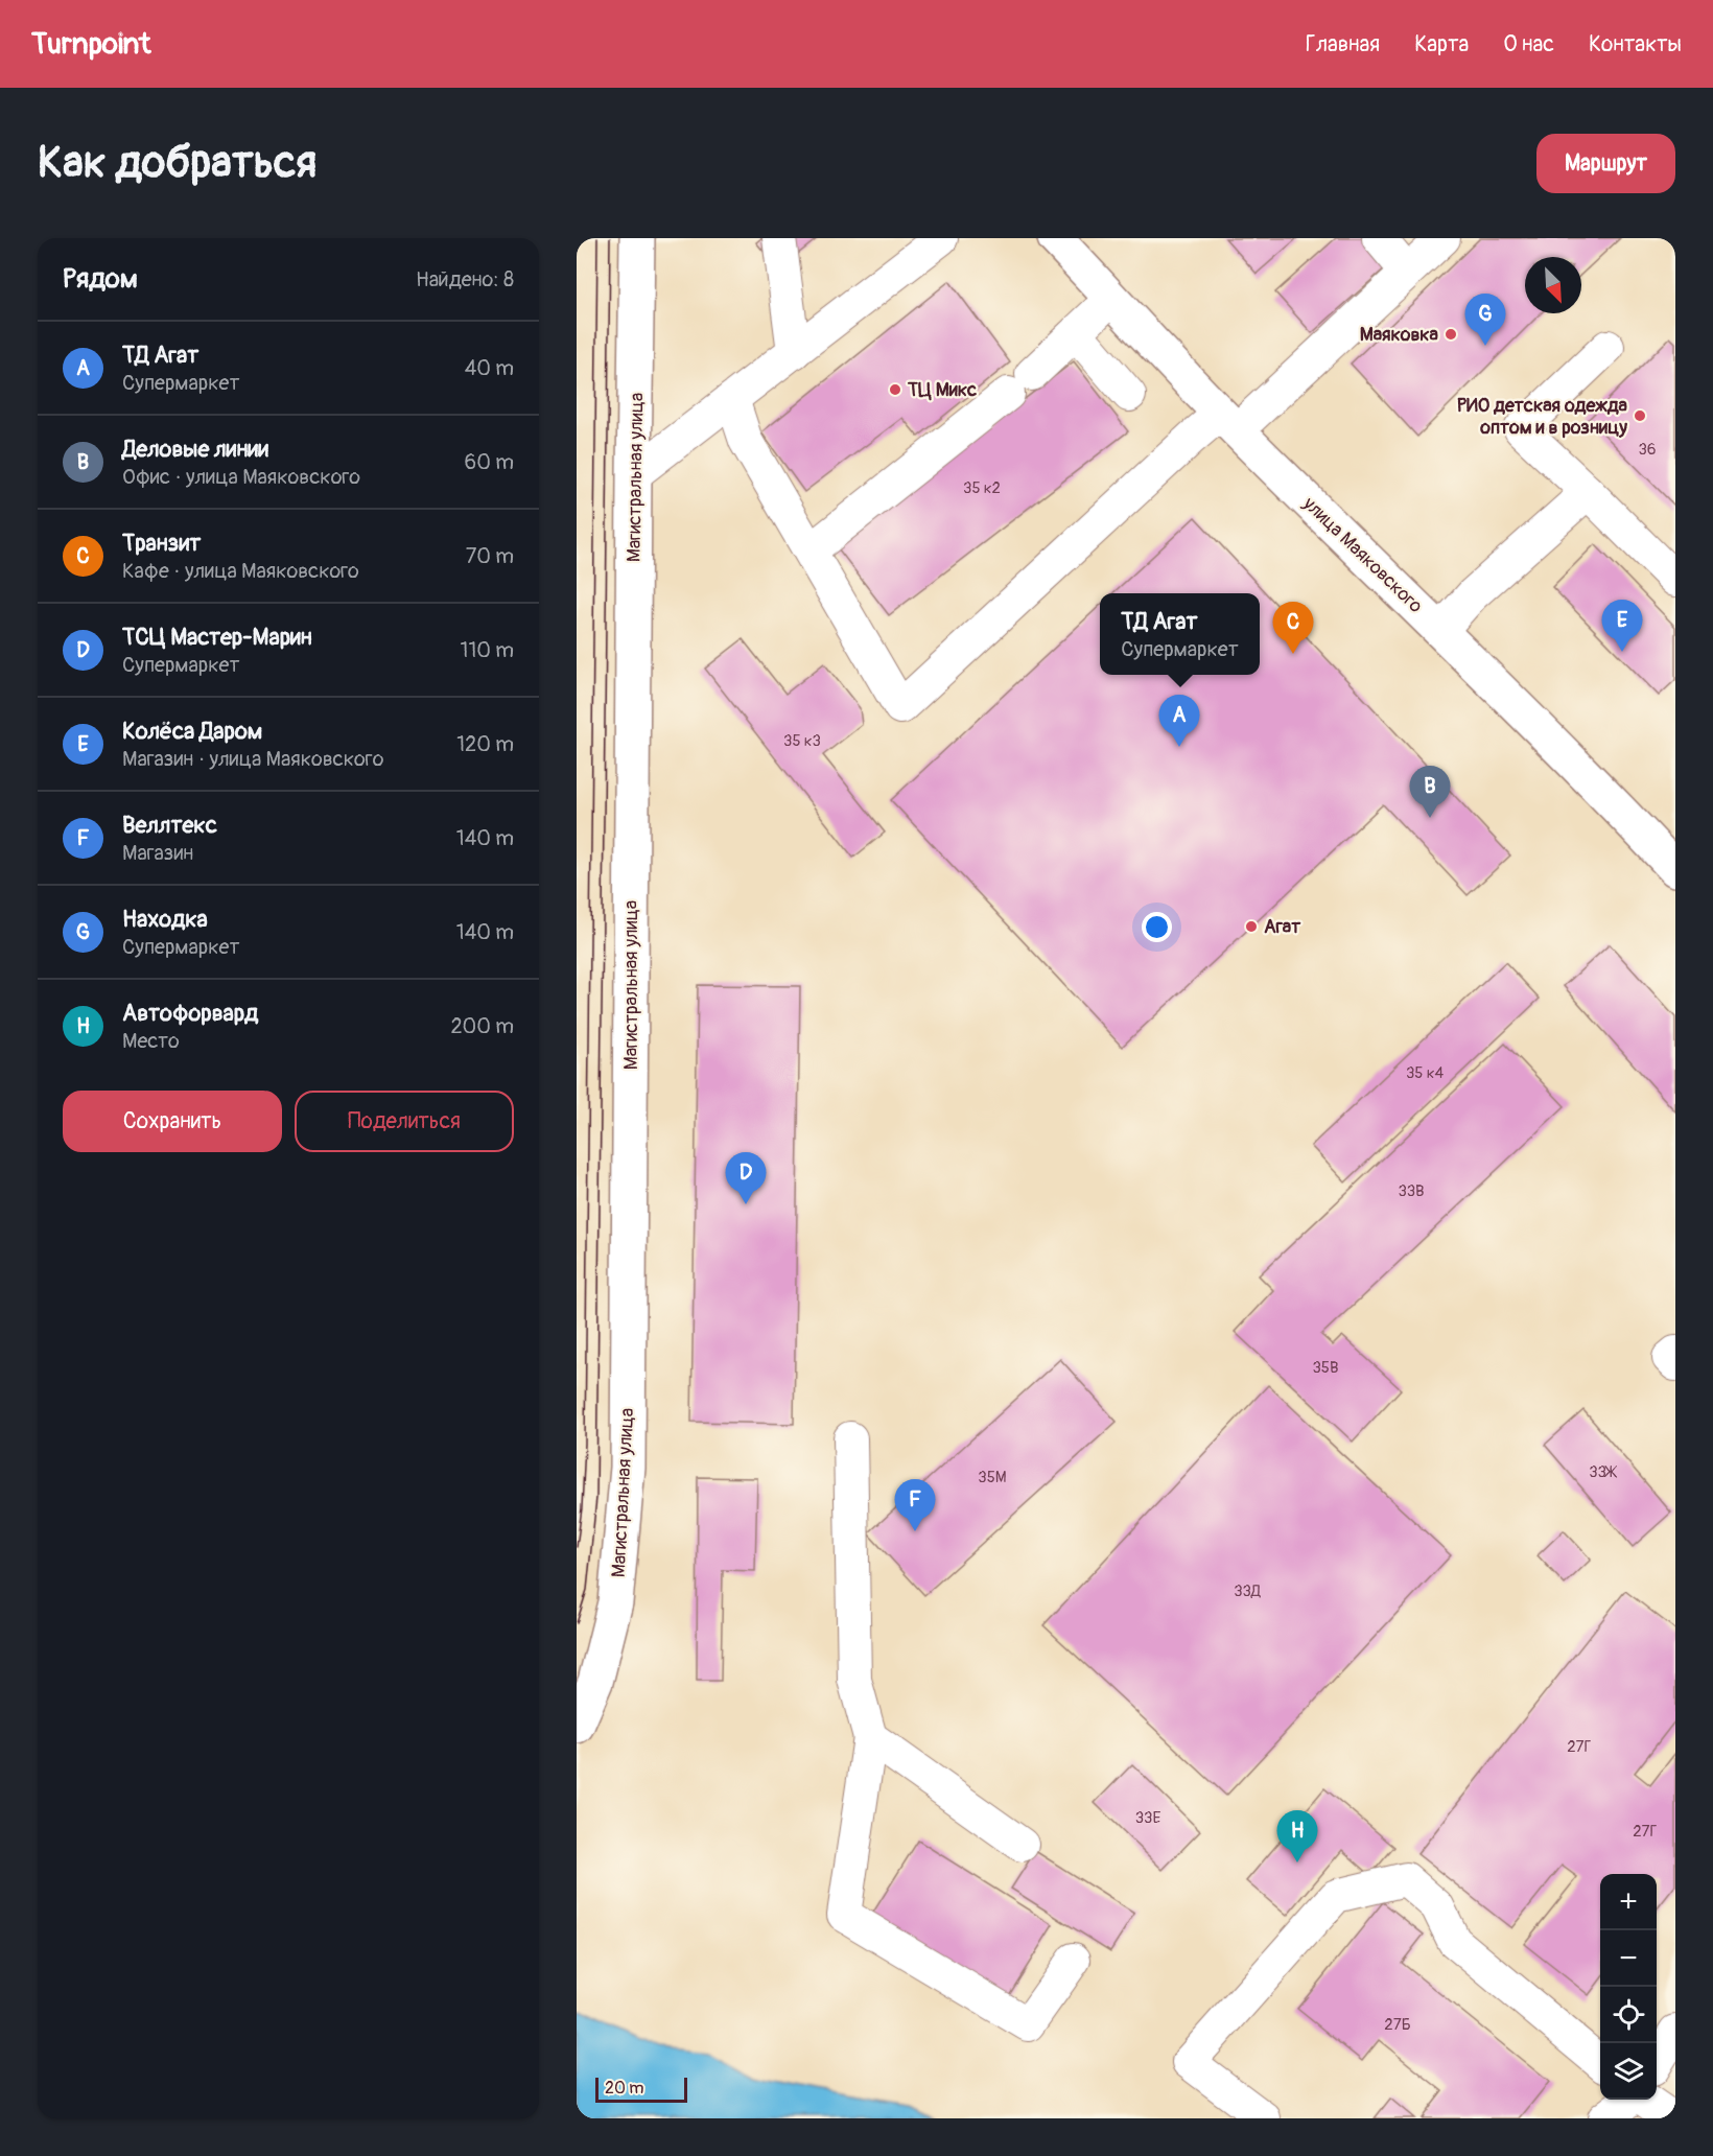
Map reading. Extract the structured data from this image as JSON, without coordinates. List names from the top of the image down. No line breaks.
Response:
{"streets":{"main road":["Магистральная улица","улица Маяковского"]},"places":["Маяковка","ТЦ Микс","РИО детская одежда оптом и в розницу","Агат"],"house_numbers":["36","35 к2","35 к3","35 к4","33В","35В","33Ж","35М","33Д","27Г","33Е","27Г","27Б"],"scale_bar":"20 m","north":"bottom right","page":{"header":"Turnpoint","nav":["Главная","Карта","О нас","Контакты"],"buttons":["Маршрут",["Сохранить","Поделиться"]],"title":"Как добраться","heading":["Рядом","Найдено: 8"],"pins":["G","E","C","A","B","D","F","H"],"list":[{"mark":"A","name":"ТД Агат","note":"Супермаркет","value":"40 m"},{"mark":"B","name":"Деловые линии","note":"Офис · улица Маяковского","value":"60 m"},{"mark":"C","name":"Транзит","note":"Кафе · улица Маяковского","value":"70 m"},{"mark":"D","name":"ТСЦ Мастер-Марин","note":"Супермаркет","value":"110 m"},{"mark":"E","name":"Колёса Даром","note":"Магазин · улица Маяковского","value":"120 m"},{"mark":"F","name":"Веллтекс","note":"Магазин","value":"140 m"},{"mark":"G","name":"Находка","note":"Супермаркет","value":"140 m"},{"mark":"H","name":"Автофорвард","note":"Место","value":"200 m"}],"popup":["ТД Агат","Супермаркет"],"map_buttons":["+","−"],"scale":"20 m"}}
